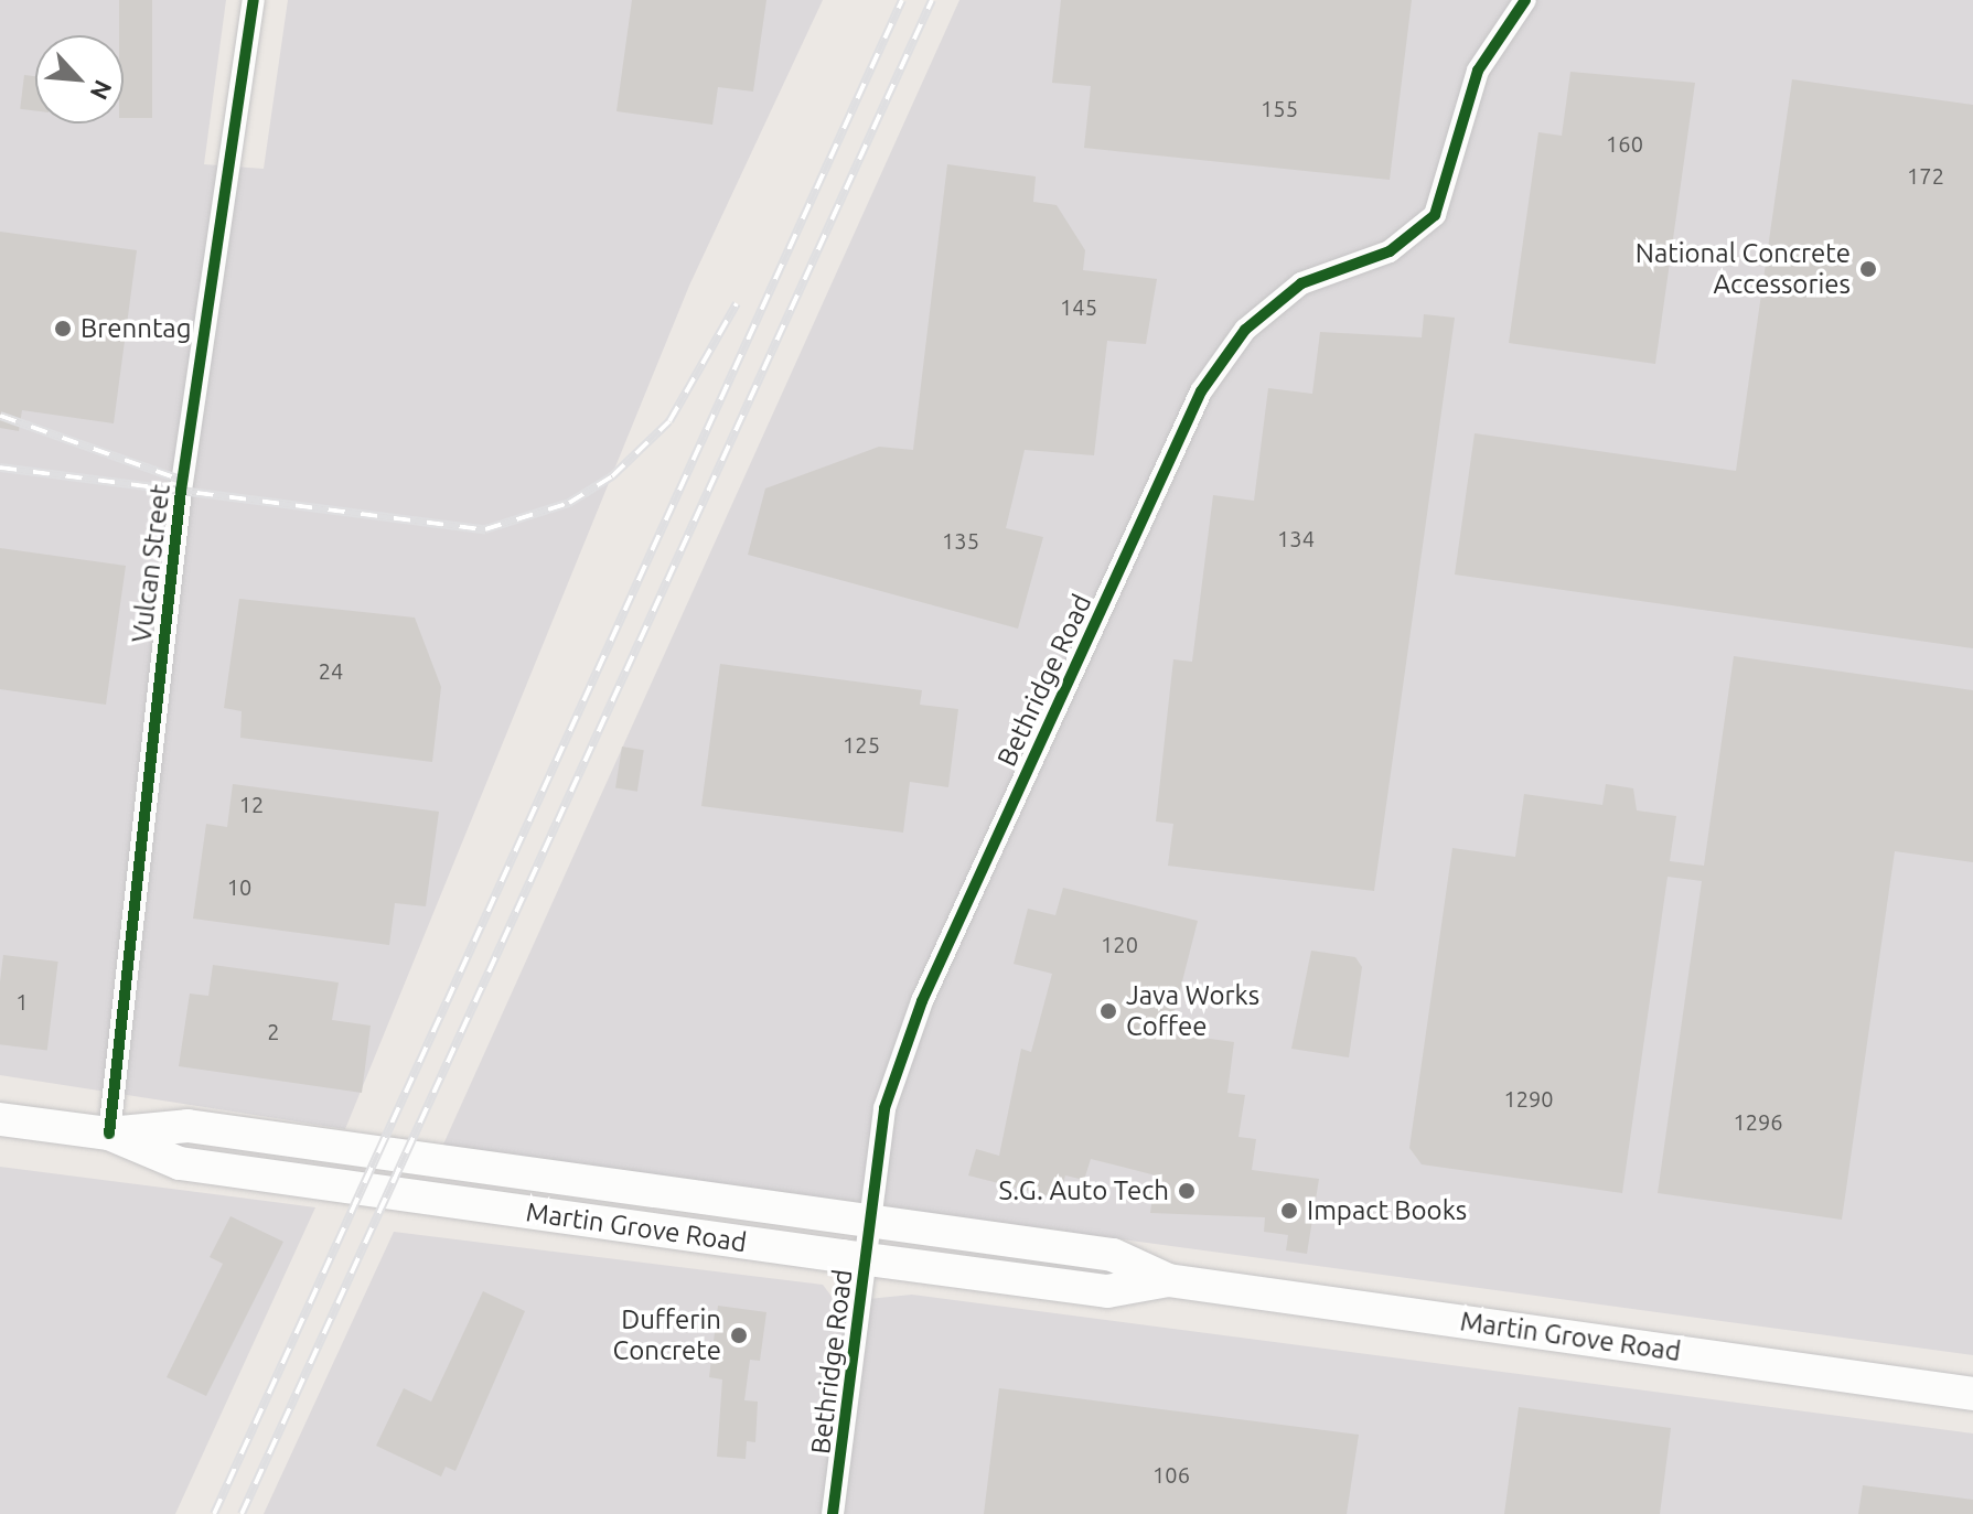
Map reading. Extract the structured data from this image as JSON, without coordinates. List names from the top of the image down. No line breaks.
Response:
{"streets":{"main road":["Martin Grove Road"],"street":["Vulcan Street","Bethridge Road"]},"crossings":[["Vulcan Street","Martin Grove Road"],["Bethridge Road","Martin Grove Road"]],"places":["National Concrete Accessories","Brenntag","Java Works Coffee","S.G. Auto Tech","Impact Books","Dufferin Concrete"],"house_numbers":["155","160","172","145","134","135","24","125","12","10","120","1","2","1290","1296","106"],"north":"bottom right"}
